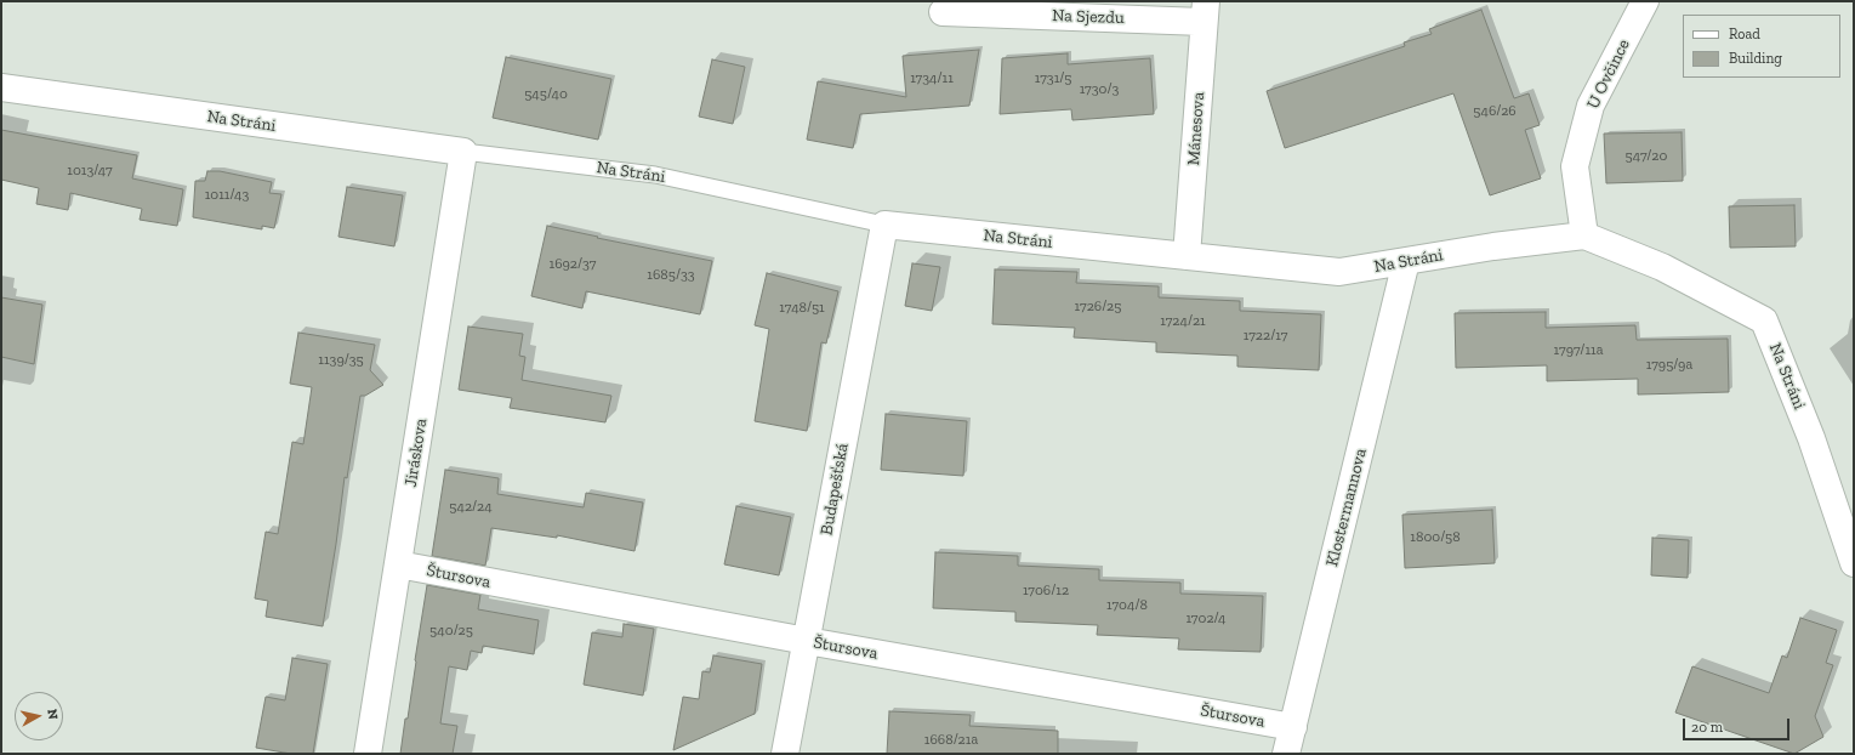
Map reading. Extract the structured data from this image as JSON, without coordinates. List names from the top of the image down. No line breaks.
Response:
{"streets":{"street":["Na Sjezdu","U Ovčince","Na Stráni","Mánesova","Jiráskova","Budapešťská","Klostermannova","Štursova"]},"crossings":[["Na Sjezdu","Mánesova"],["U Ovčince","Na Stráni"],["Na Stráni","Mánesova"],["Na Stráni","Jiráskova"],["Na Stráni","Budapešťská"],["Na Stráni","Klostermannova"],["Jiráskova","Štursova"],["Budapešťská","Štursova"],["Klostermannova","Štursova"]],"house_numbers":["1734/11","1731/5","1730/3","545/40","546/26","547/20","1013/47","1011/43","1692/37","1685/33","1726/25","1748/51","1724/21","1722/17","1797/11a","1139/35","1795/9a","542/24","1800/58","1706/12","1704/8","1702/4","540/25","1668/21a"],"legend":["Road","Building"],"scale_bar":"20 m","north":"right"}
